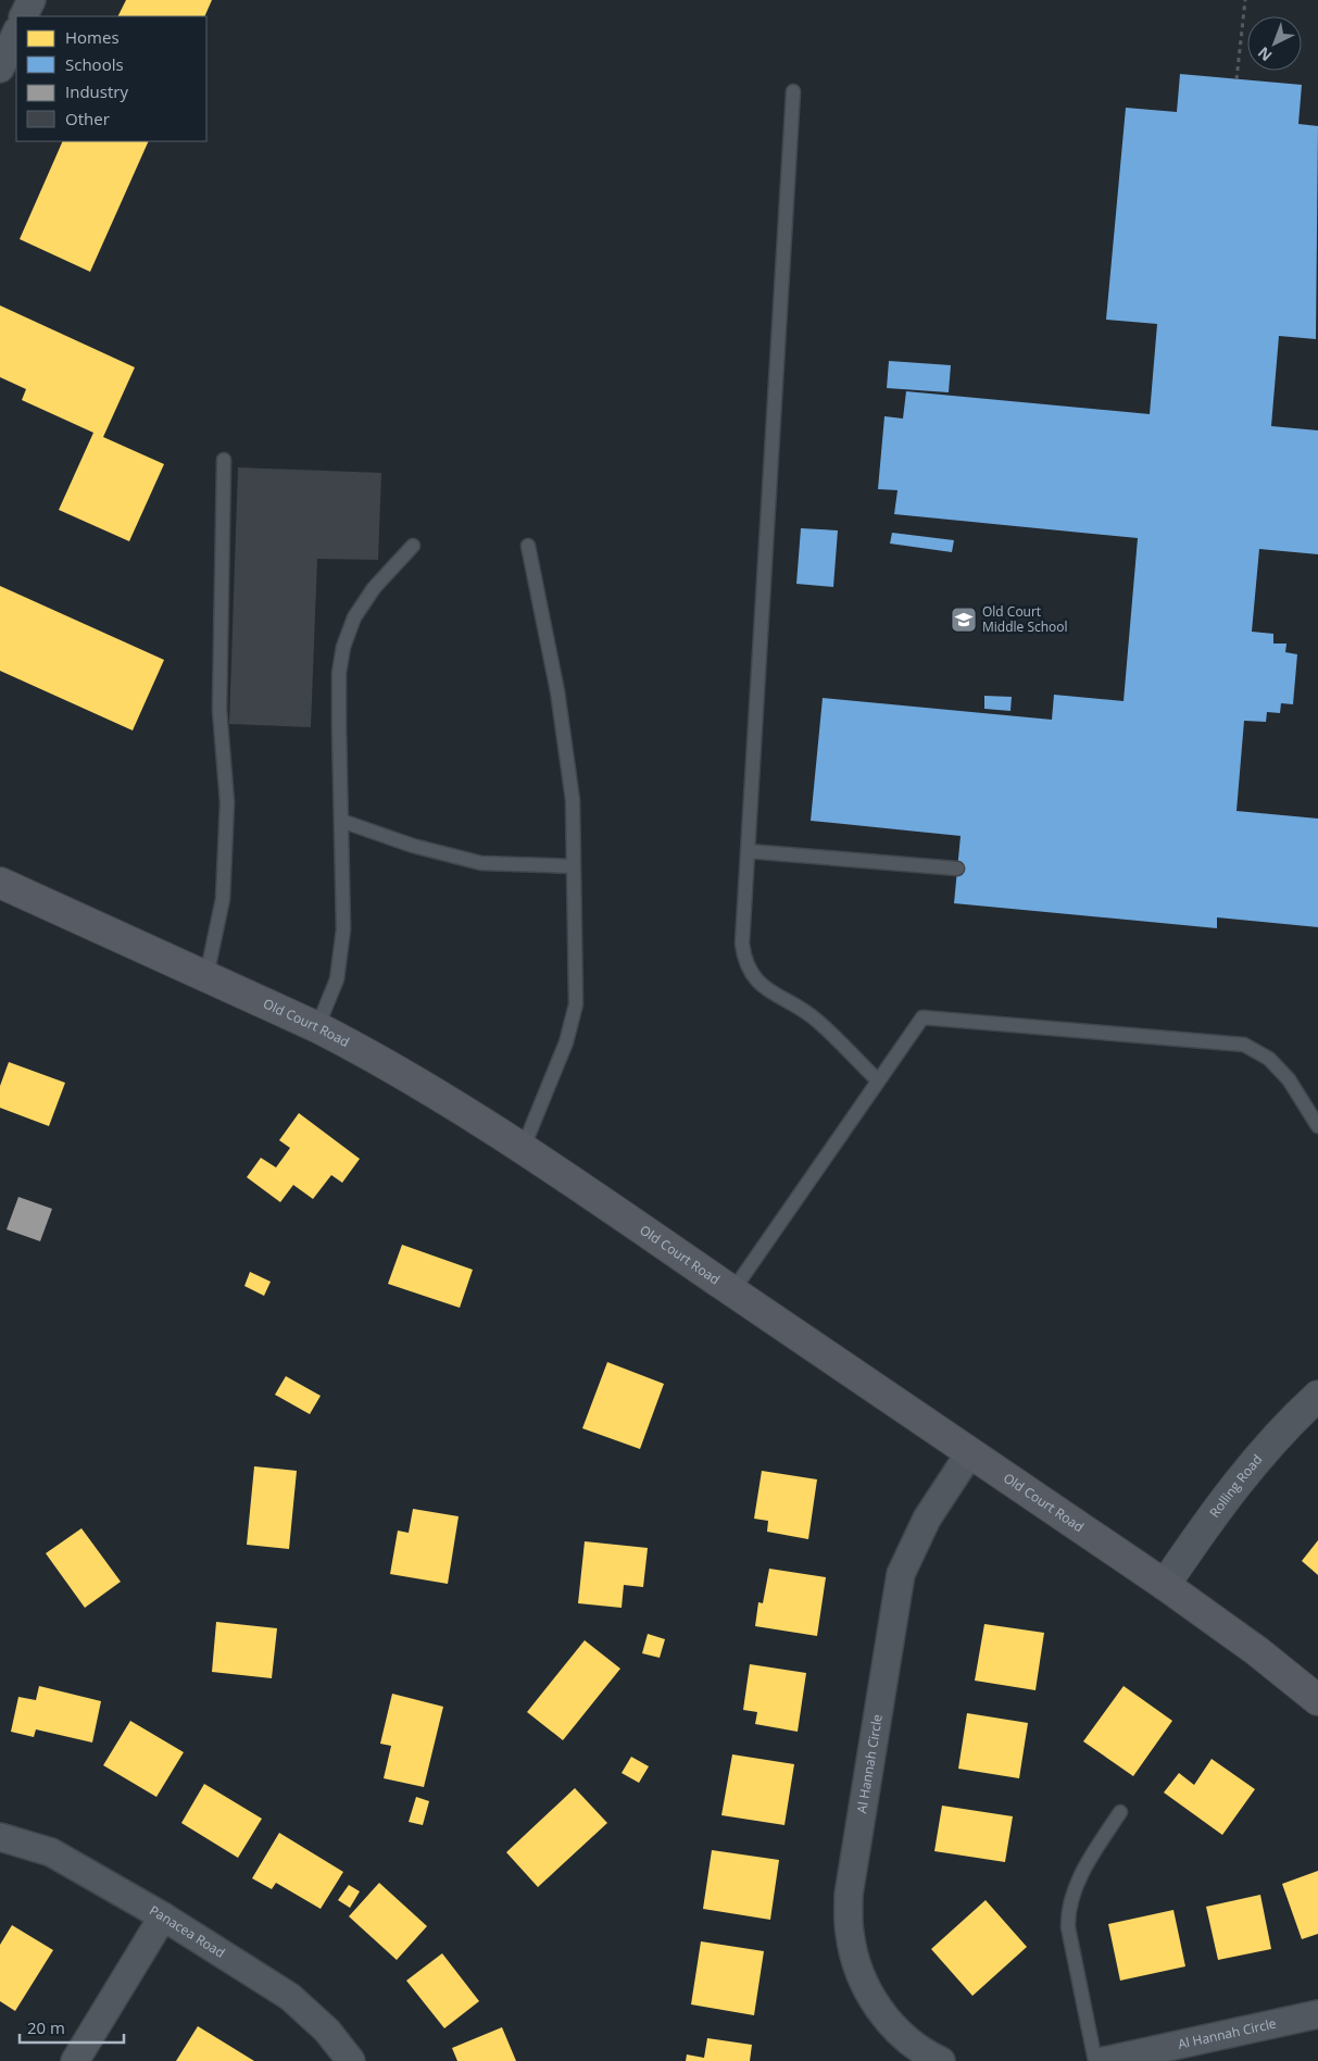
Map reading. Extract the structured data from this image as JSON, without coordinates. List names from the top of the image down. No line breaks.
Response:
{"streets":{"main road":["Old Court Road"],"street":["Rolling Road","Al Hannah Circle","Panacea Road"]},"crossings":[["Old Court Road","Rolling Road"],["Old Court Road","Al Hannah Circle"]],"places":{"school or university":["Old Court Middle School"]},"legend":["Homes","Schools","Industry","Other"],"scale_bar":"20 m","north":"bottom left"}
